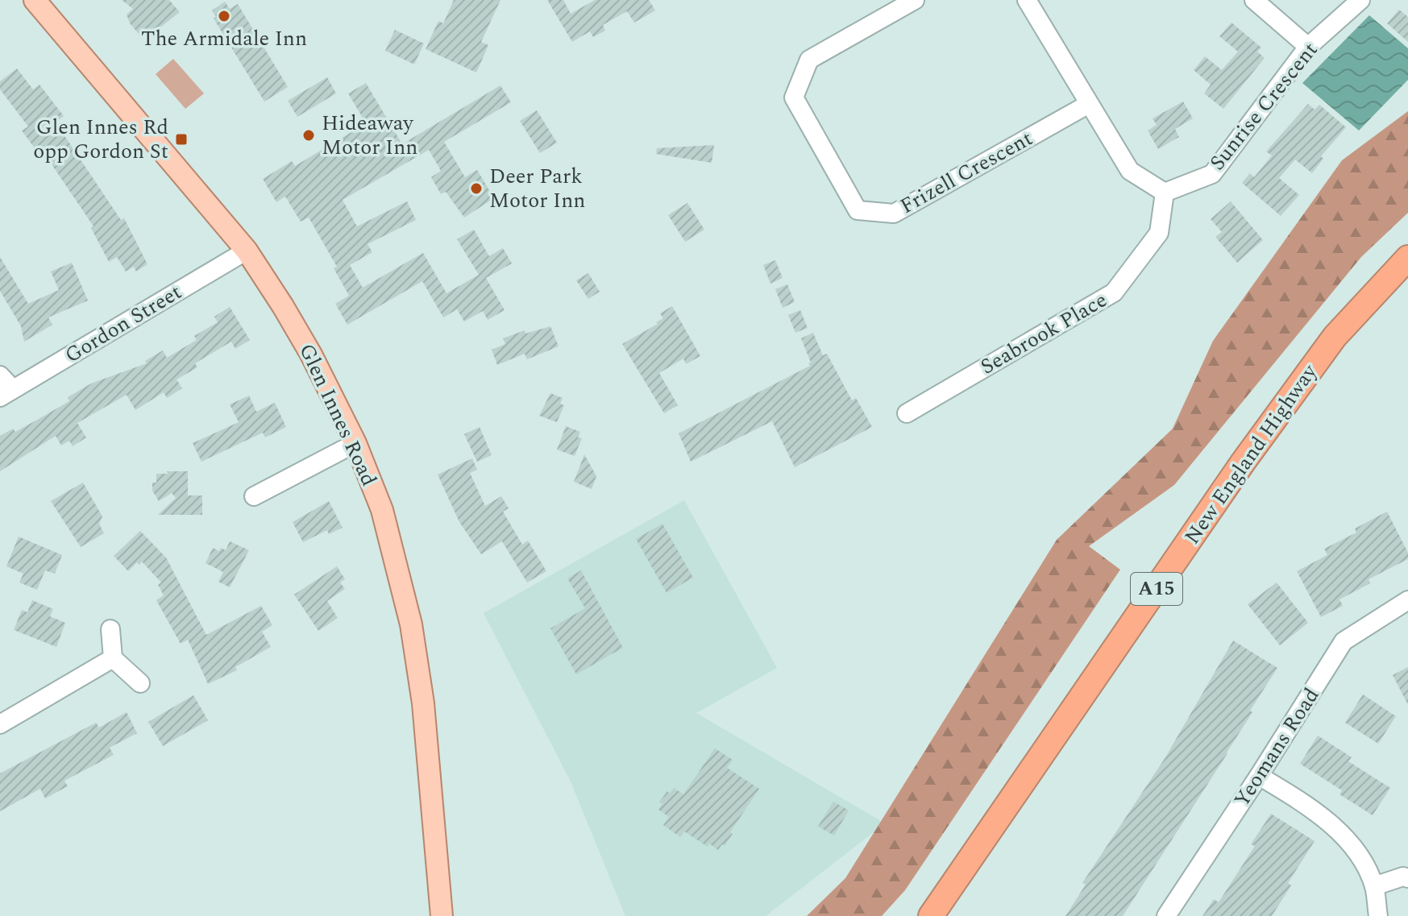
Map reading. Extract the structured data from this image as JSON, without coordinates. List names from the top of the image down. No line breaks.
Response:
{"streets":{"highway":["New England Highway","A15"],"main road":["Glen Innes Road"],"street":["Sunrise Crescent","Frizell Crescent","Gordon Street","Seabrook Place","Yeomans Road"]},"crossings":[["Sunrise Crescent","Seabrook Place"],["Gordon Street","Glen Innes Road"]],"places":{"other":["The Armidale Inn","Hideaway Motor Inn","Deer Park Motor Inn"],"transit":["Glen Innes Rd opp Gordon St"]}}
